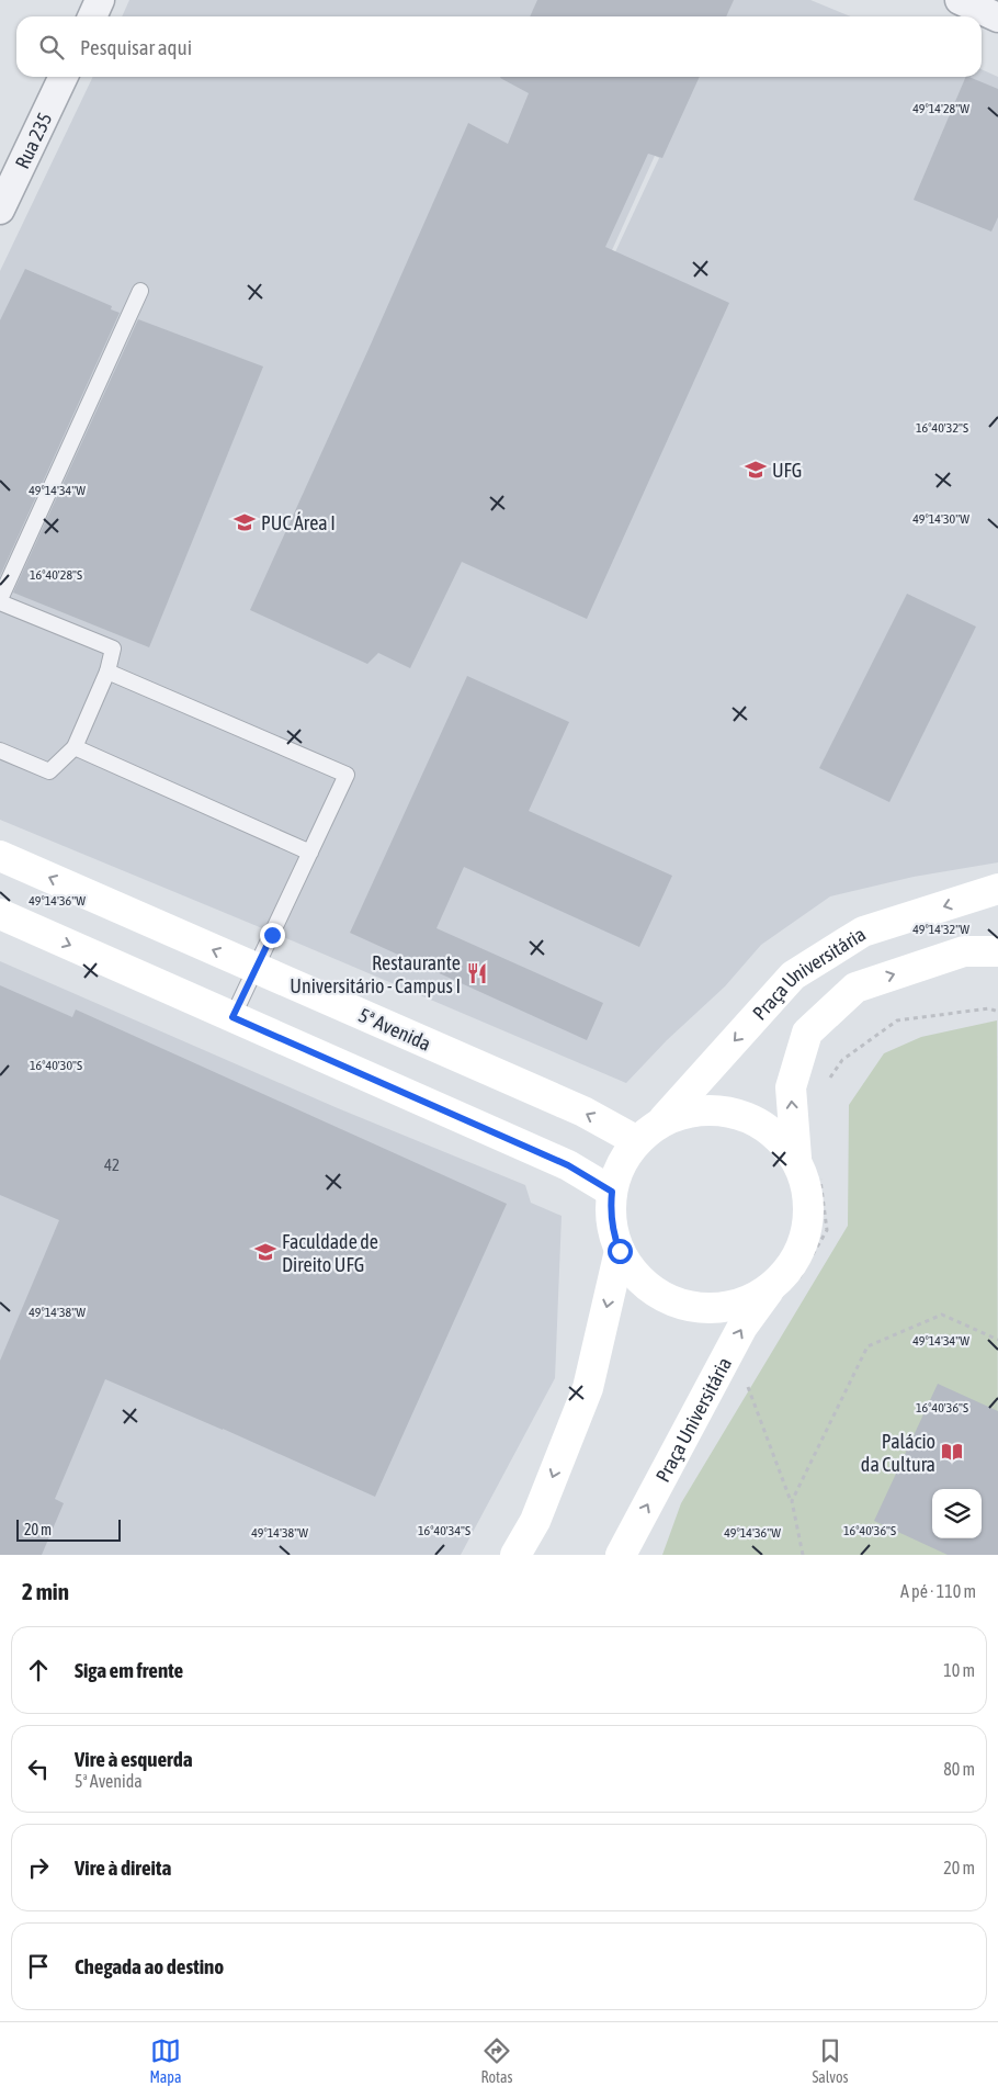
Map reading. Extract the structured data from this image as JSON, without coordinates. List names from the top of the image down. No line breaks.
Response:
{"streets":{"main road":["Praça Universitária","5ª Avenida"],"street":["Rua 235"]},"places":{"school or university":["UFG","PUC Área I","Faculdade de Direito UFG"],"restaurant":["Restaurante Universitário - Campus I"],"library":["Palácio da Cultura"]},"house_numbers":["42"],"scale_bar":"20 m","page":{"search":"Pesquisar aqui","scale":"20 m","heading":["2 min","A pé · 110 m"],"list":[["Siga em frente","10 m"],["Vire à esquerda","5ª Avenida","80 m"],["Vire à direita","20 m"],"Chegada ao destino"],"nav":["Mapa","Rotas","Salvos"]},"coordinates":["49°14'28\"W","16°40'32\"S","49°14'34\"W","49°14'30\"W","16°40'28\"S","49°14'36\"W","49°14'32\"W","16°40'30\"S","49°14'38\"W","16°40'36\"S","16°40'34\"S"]}
